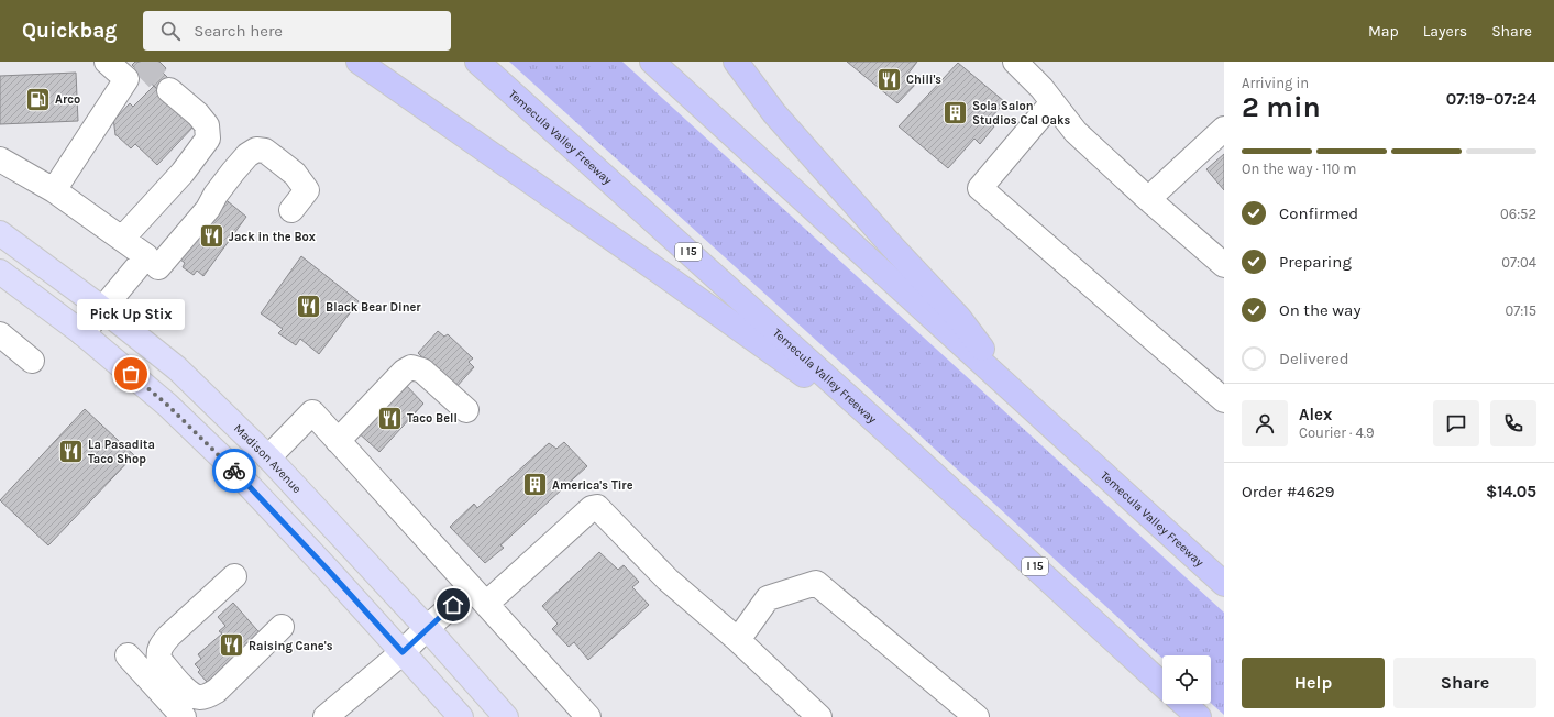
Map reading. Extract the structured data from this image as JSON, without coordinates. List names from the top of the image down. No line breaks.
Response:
{"streets":{"highway":["Temecula Valley Freeway","I 15"],"main road":["Madison Avenue"]},"places":{"restaurant":["Chili's","Jack in the Box","Black Bear Diner","Taco Bell","La Pasadita Taco Shop","Raising Cane's"],"fuel station":["Arco"],"building":["Sola Salon Studios Cal Oaks","America's Tire"],"other":["Pick Up Stix"]},"page":{"header":"Quickbag","search":"Search here","nav":["Map","Layers","Share"],"heading":["2 min","Arriving in","07:19–07:24"],"panel":["Alex","Courier · 4.9","Order #4629","$14.05"],"bar":"On the way · 110 m","list":[["Confirmed","06:52"],["Preparing","07:04"],["On the way","07:15"],"Delivered"],"bubble":"Pick Up Stix","buttons":["Help","Share"]}}
